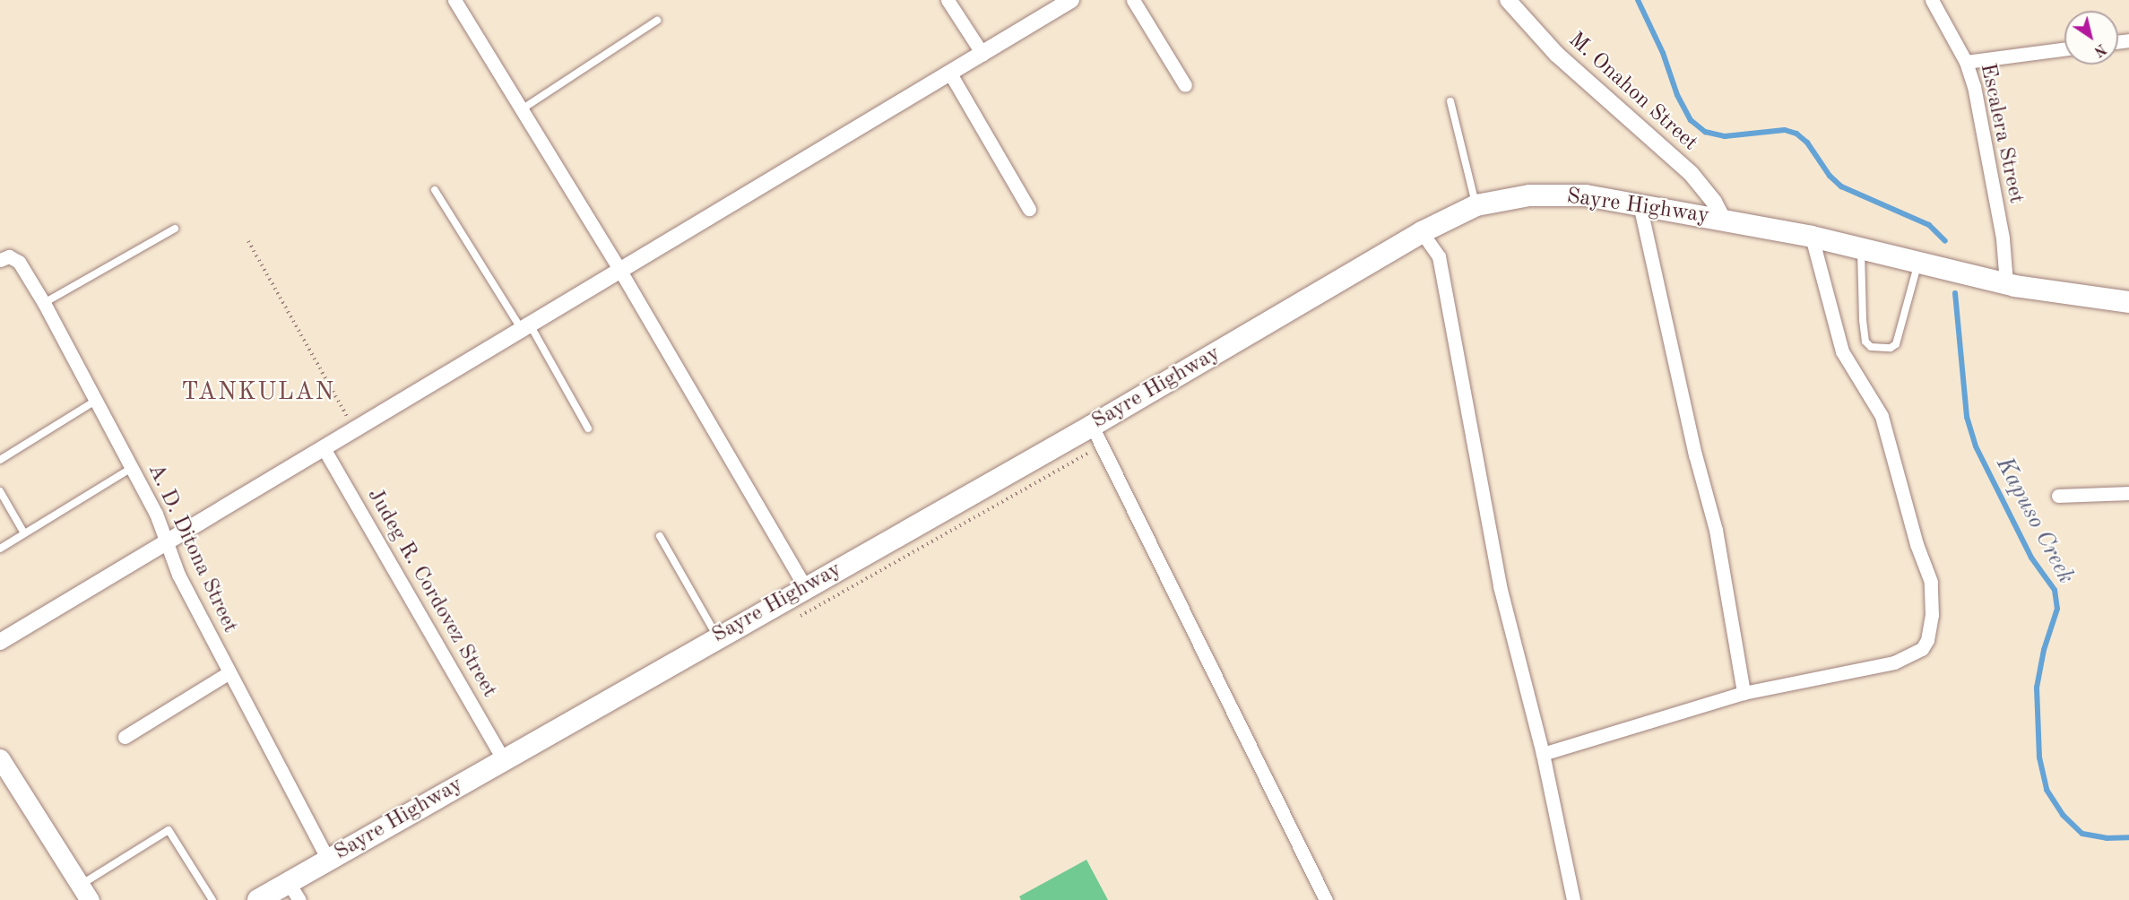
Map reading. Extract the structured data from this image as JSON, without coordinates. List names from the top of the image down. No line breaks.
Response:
{"streets":{"highway":["Sayre Highway"],"street":["M. Onahon Street","Escalera Street","A. D. Ditona Street","Judeg R. Cordovez Street"]},"crossings":[["M. Onahon Street","Sayre Highway"],["Escalera Street","Sayre Highway"],["Sayre Highway","A. D. Ditona Street"],["Sayre Highway","Judeg R. Cordovez Street"]],"districts":["TANKULAN"],"water":["Kapuso Creek"],"north":"bottom right"}
